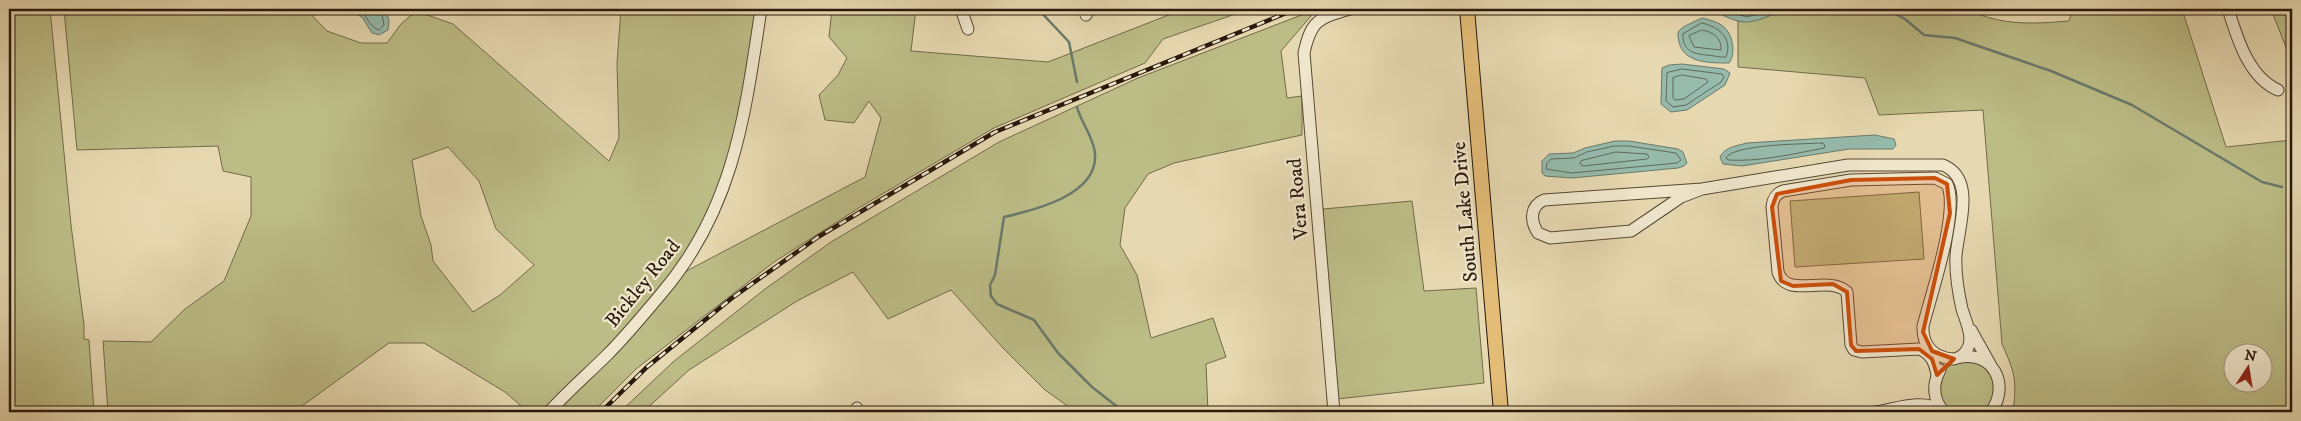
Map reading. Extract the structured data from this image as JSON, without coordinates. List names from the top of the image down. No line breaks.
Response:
{"streets":{"main road":["South Lake Drive"],"street":["Vera Road","Bickley Road"]},"north":"top"}
